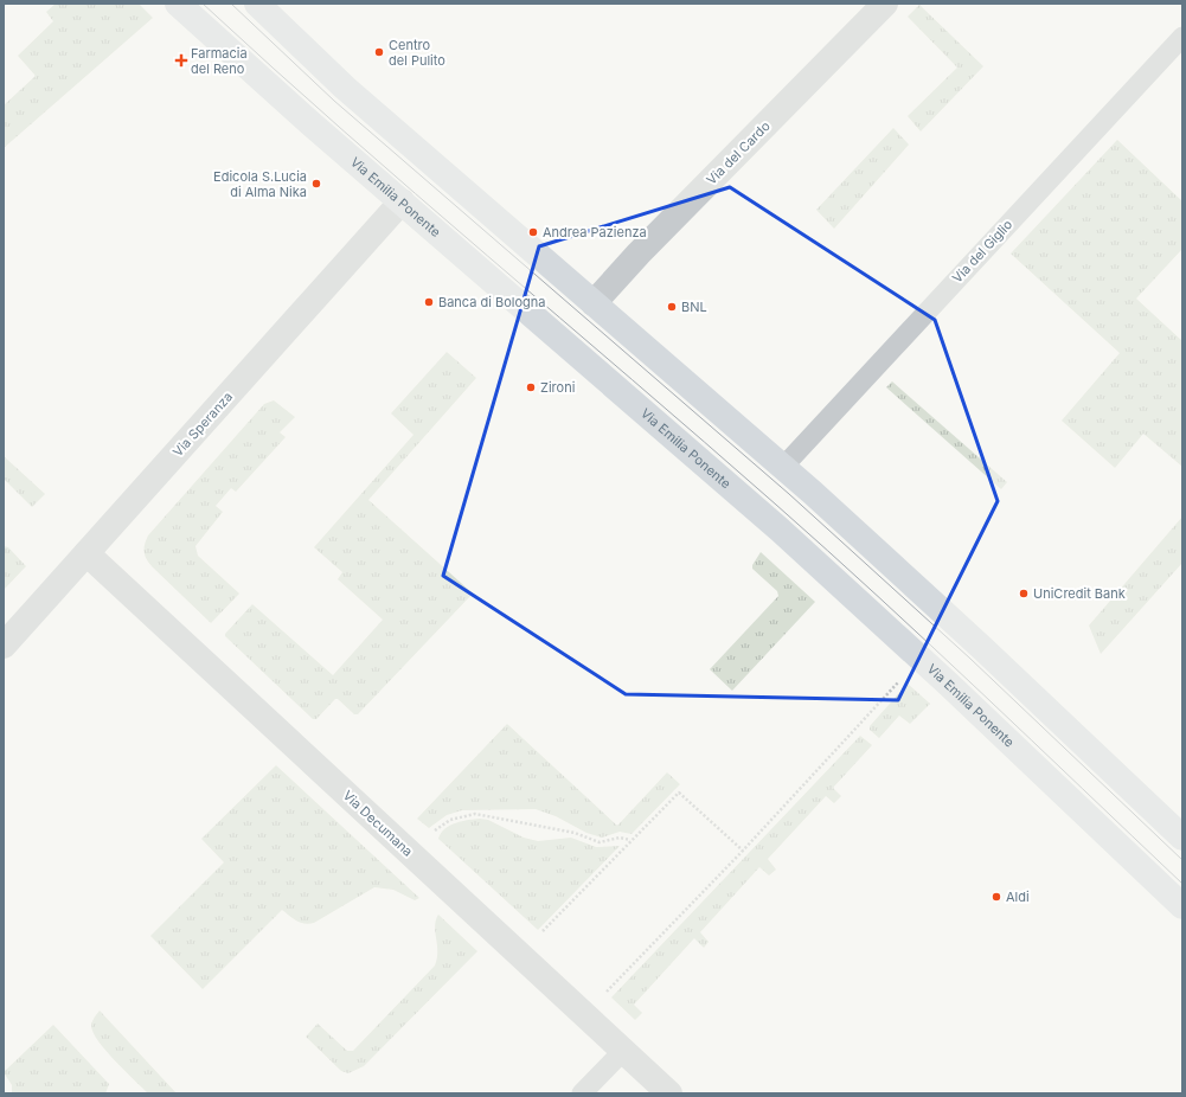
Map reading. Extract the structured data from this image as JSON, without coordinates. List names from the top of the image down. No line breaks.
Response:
{"streets":{"main road":["Via Emilia Ponente"],"street":["Via del Cardo","Via Speranza","Via Decumana"],"lane":["Via del Giglio"]},"crossings":[["Via Emilia Ponente","Via Speranza"],["Via Speranza","Via Decumana"]],"places":{"other":["Centro del Pulito","Edicola S.Lucia di Alma Nika","Andrea Pazienza","Banca di Bologna","BNL","Zironi","UniCredit Bank","Aldi"],"health":["Farmacia del Reno"]}}
